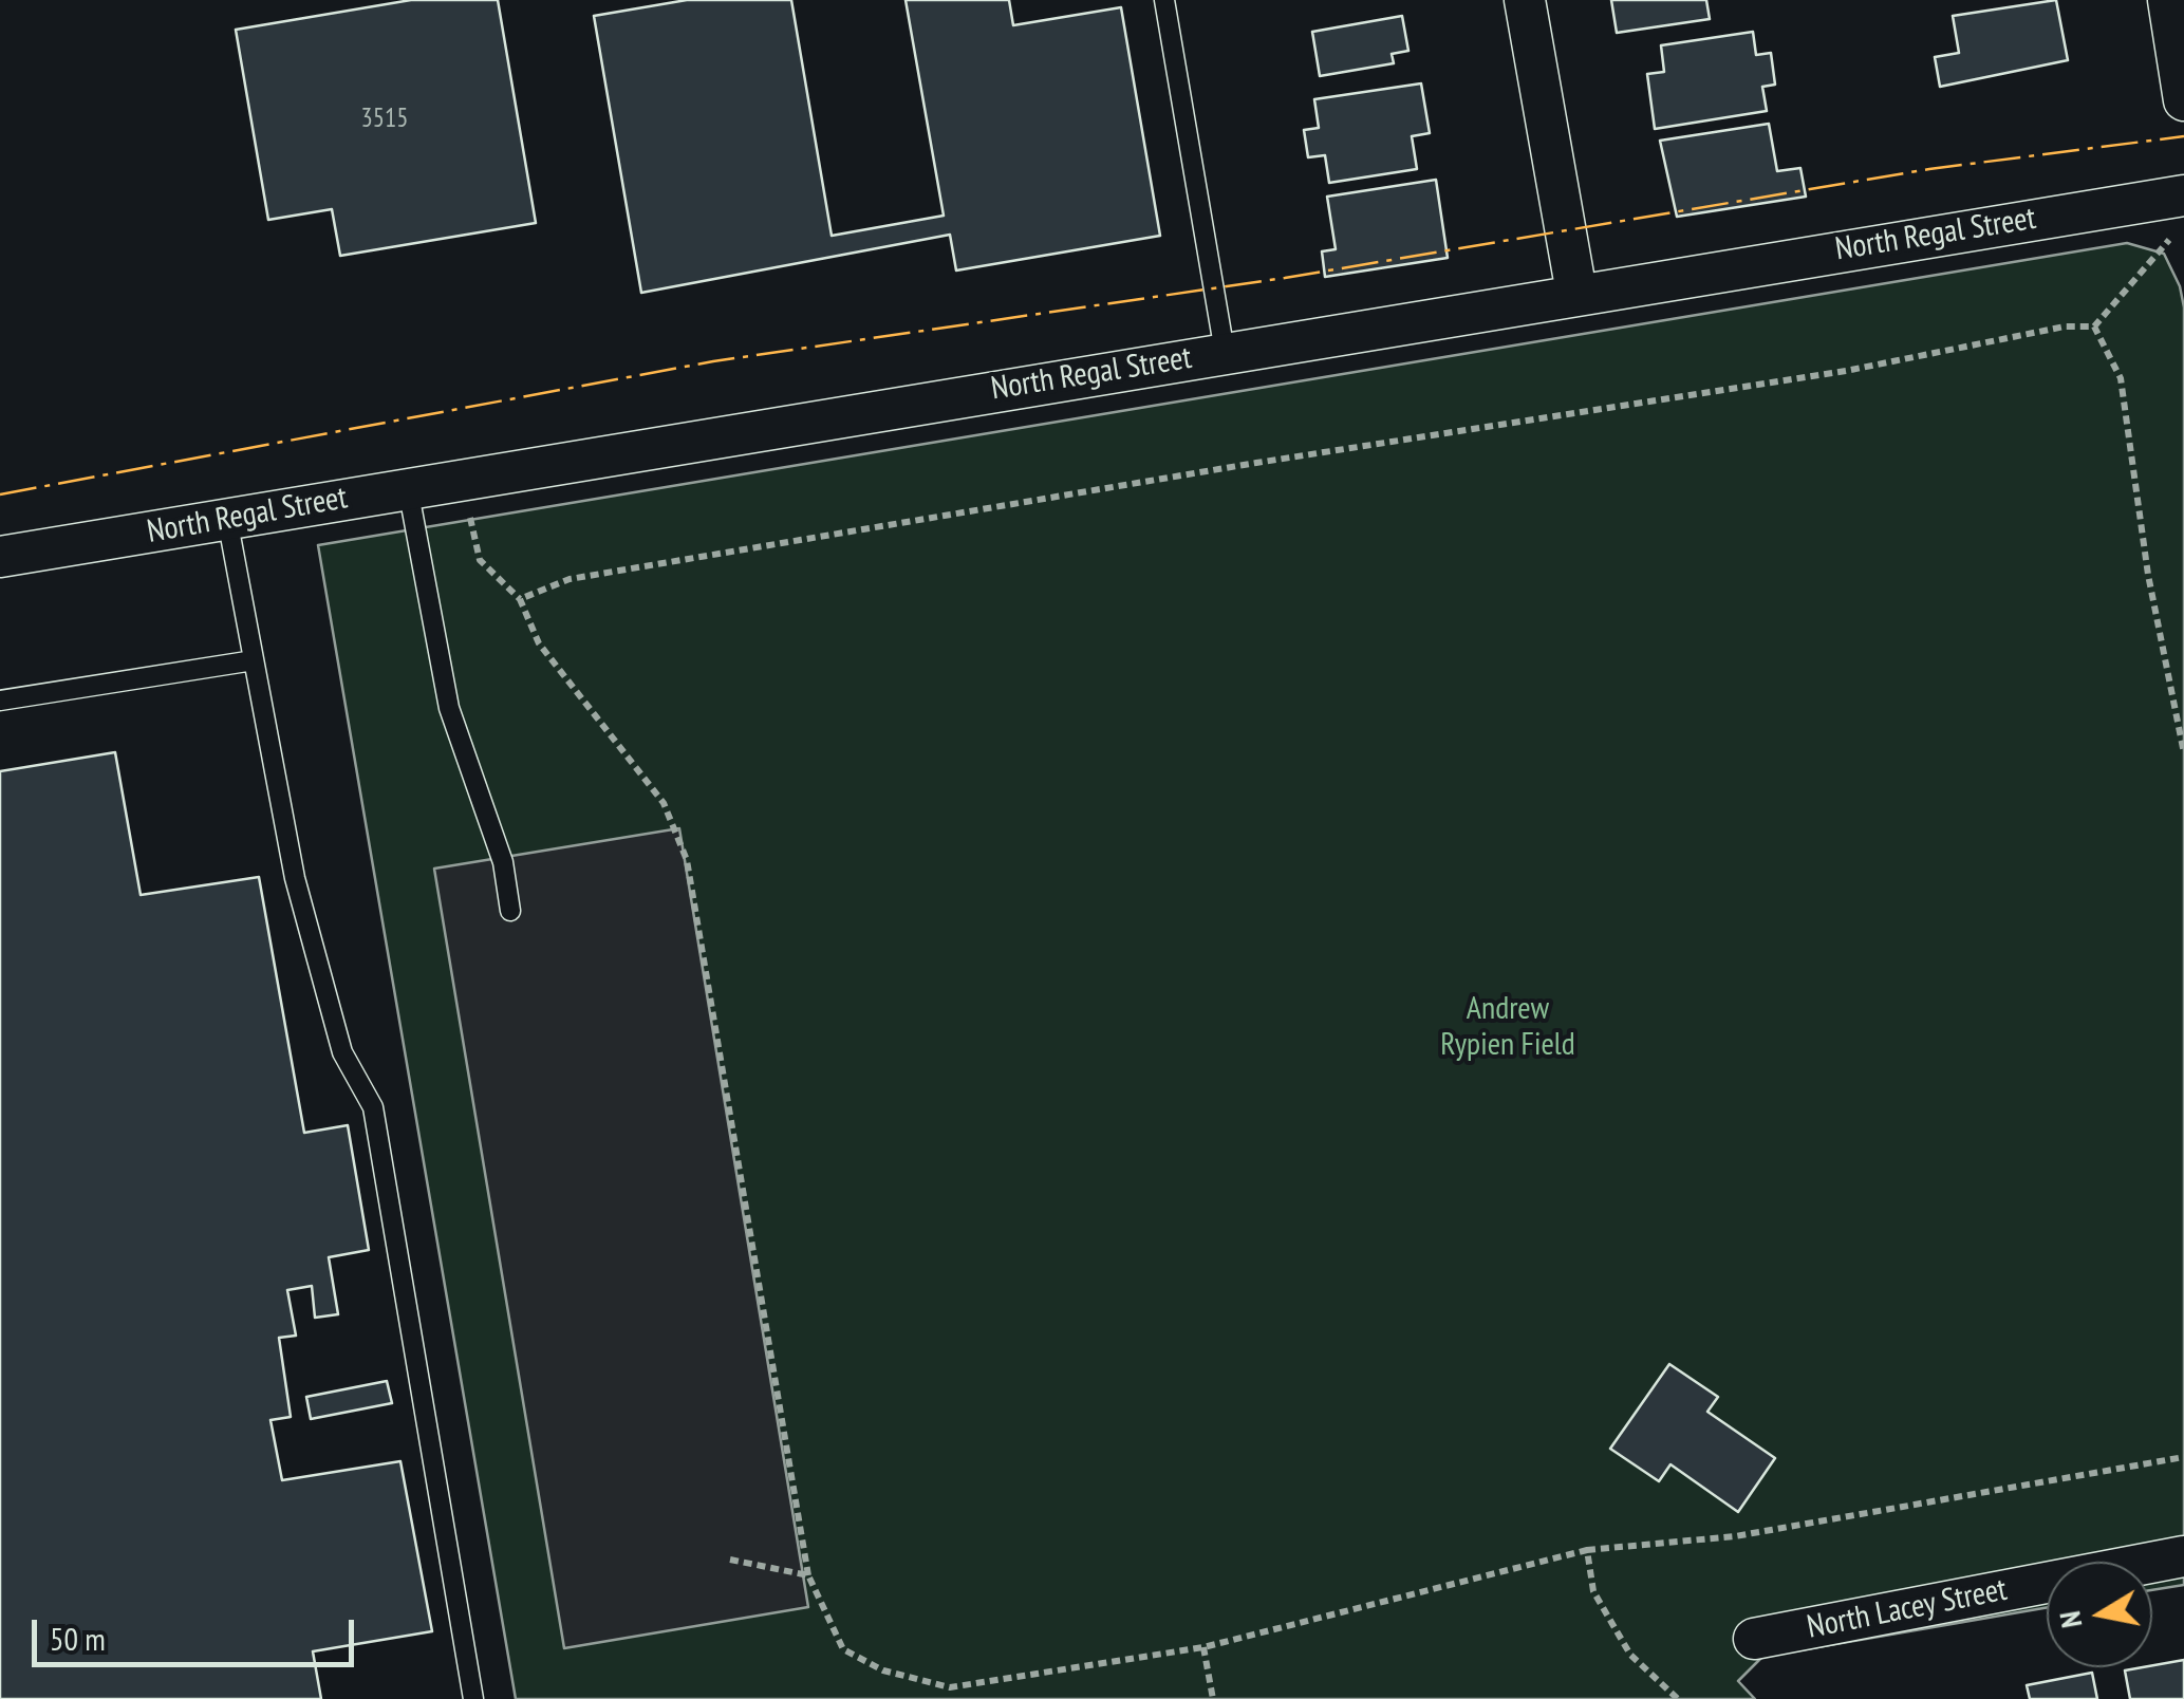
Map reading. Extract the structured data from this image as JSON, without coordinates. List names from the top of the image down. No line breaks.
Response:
{"streets":{"street":["North Regal Street","North Lacey Street"]},"parks":["Andrew Rypien Field"],"house_numbers":["3515"],"scale_bar":"50 m","north":"left"}
